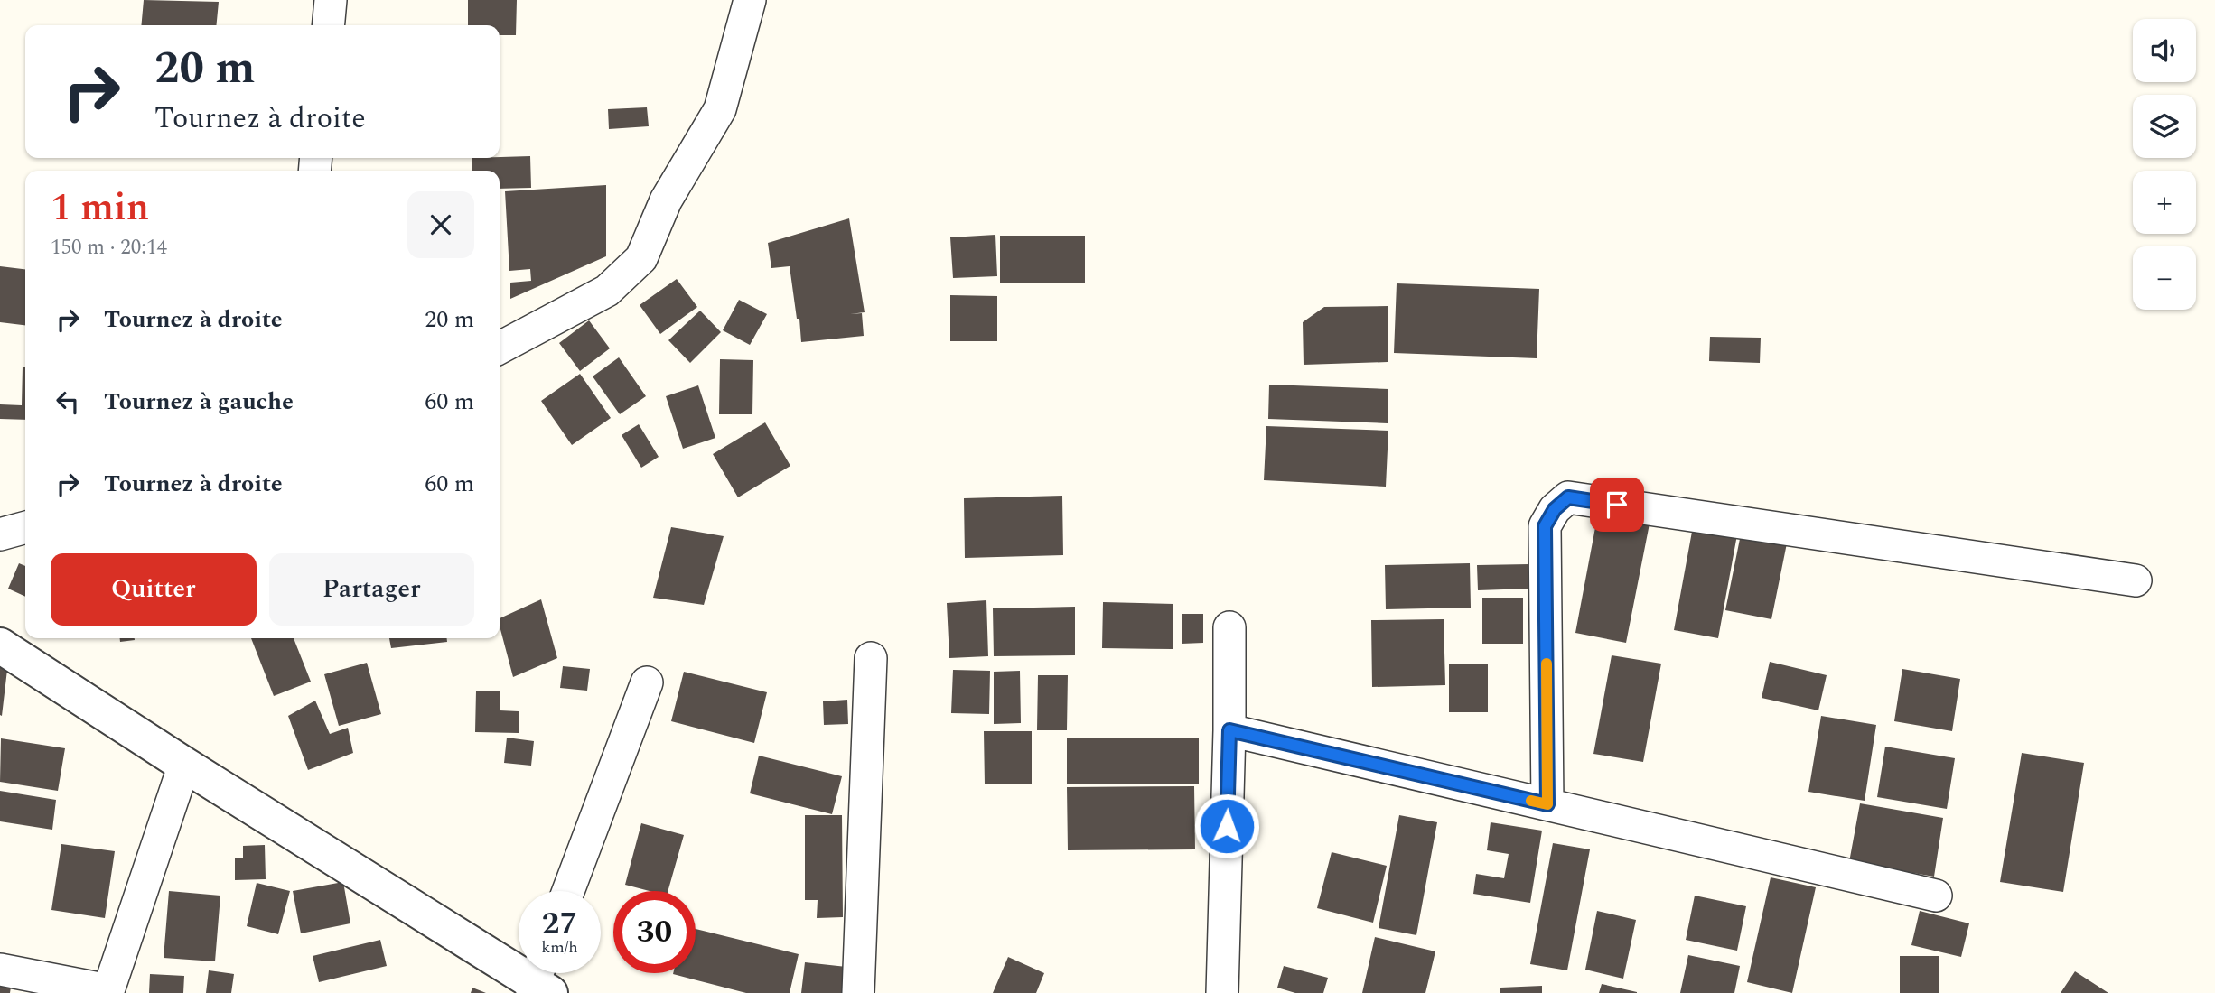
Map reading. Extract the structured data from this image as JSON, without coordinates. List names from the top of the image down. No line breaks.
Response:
{"page":{"map_buttons":["+","−"],"turn":["20 m","Tournez à droite"],"heading":["1 min","150 m · 20:14"],"list":[{"name":"Tournez à droite","value":"20 m"},{"name":"Tournez à gauche","value":"60 m"},{"name":"Tournez à droite","value":"60 m"}],"buttons":["Quitter","Partager"],"speed":"27 km/h","limit":"30"}}
